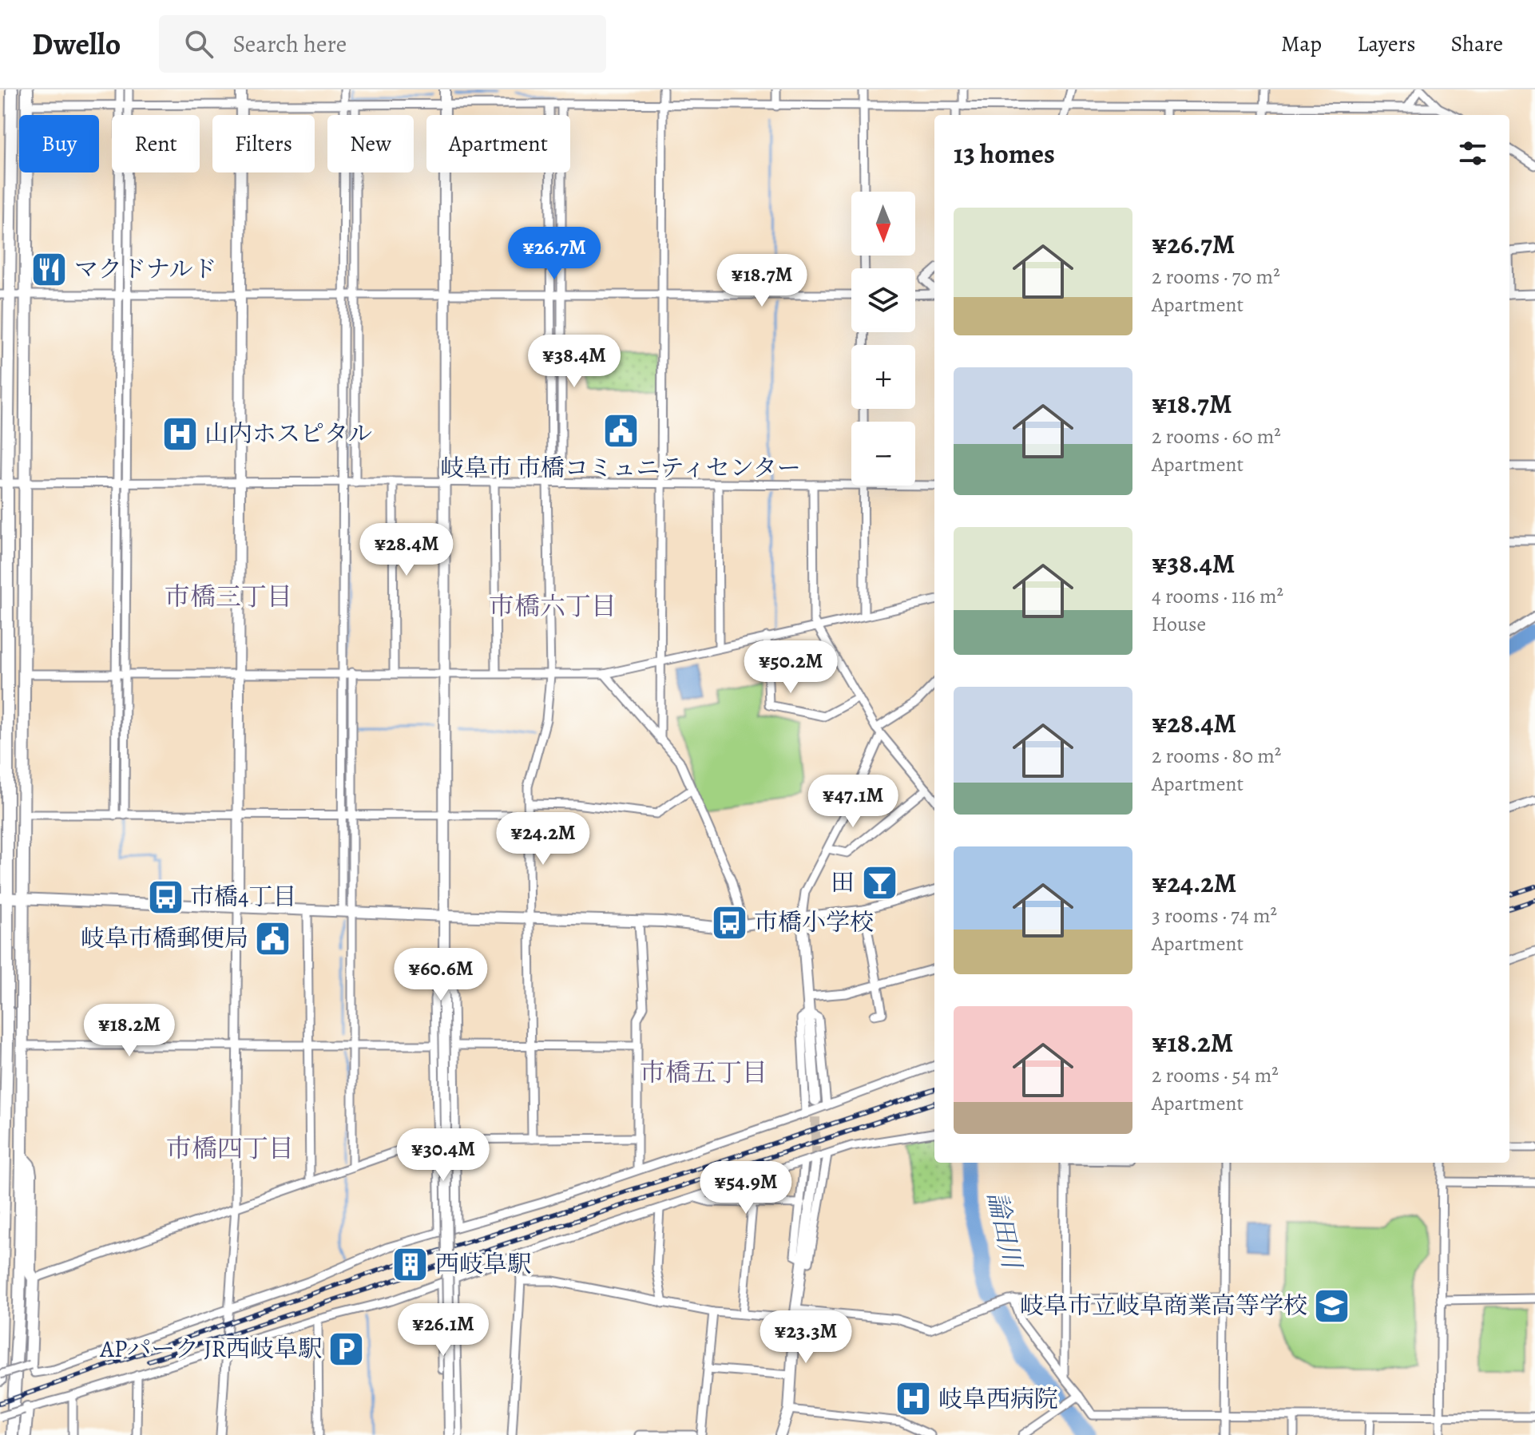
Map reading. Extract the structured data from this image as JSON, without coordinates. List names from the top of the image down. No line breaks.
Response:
{"districts":["市橋三丁目","市橋六丁目","市橋五丁目","市橋四丁目"],"water":["論田川"],"places":{"restaurant":["マクドナルド"],"public building":["岐阜市 市橋コミュニティセンター","岐阜市橋郵便局"],"hospital":["山内ホスピタル","岐阜西病院"],"bar":["田"],"bus stop":["市橋4丁目","市橋小学校"],"building":["西岐阜駅"],"school or university":["岐阜市立岐阜商業高等学校"],"parking":["APパーク JR西岐阜駅"]},"north":"bottom","page":{"header":"Dwello","search":"Search here","nav":["Map","Layers","Share"],"chip":["Buy","Rent","Filters","New","Apartment"],"heading":"13 homes","map_buttons":["+","−"],"list":[{"name":"¥26.7M","note":"2 rooms · 70 m² · Apartment"},{"name":"¥18.7M","note":"2 rooms · 60 m² · Apartment"},{"name":"¥38.4M","note":"4 rooms · 116 m² · House"},{"name":"¥28.4M","note":"2 rooms · 80 m² · Apartment"},{"name":"¥24.2M","note":"3 rooms · 74 m² · Apartment"},{"name":"¥18.2M","note":"2 rooms · 54 m² · Apartment"}],"price":["¥26.7M","¥18.7M","¥38.4M","¥28.4M","¥50.2M","¥47.1M","¥24.2M","¥60.6M","¥18.2M","¥30.4M","¥54.9M","¥26.1M","¥23.3M"]}}
